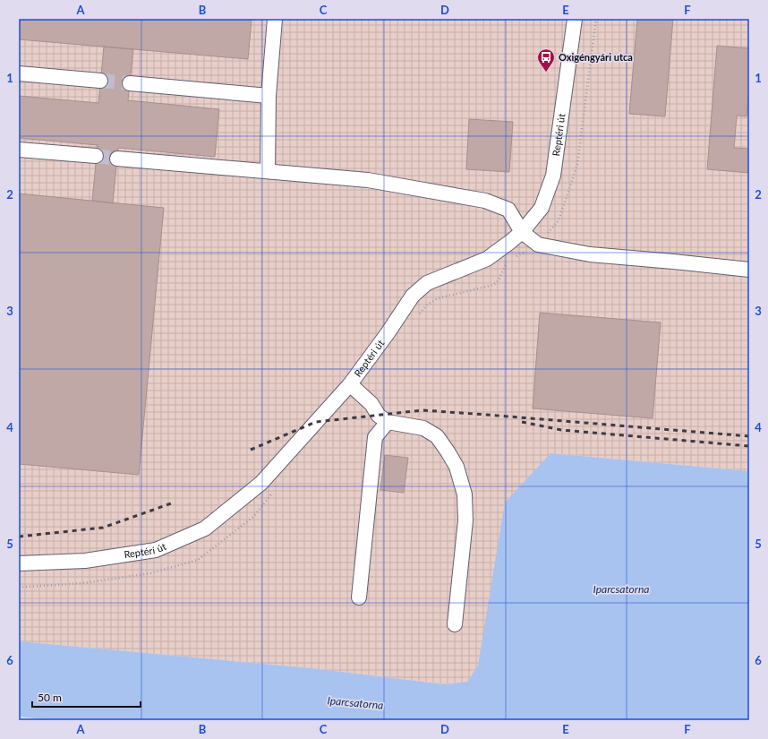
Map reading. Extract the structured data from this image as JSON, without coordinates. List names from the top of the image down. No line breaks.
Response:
{"streets":{"street":["Reptéri út"]},"water":["Iparcsatorna"],"places":{"bus stop":["Oxigéngyári utca"]},"scale_bar":"50 m","grid":{"columns":["A","B","C","D","E","F"],"rows":["1","2","3","4","5","6"]}}
